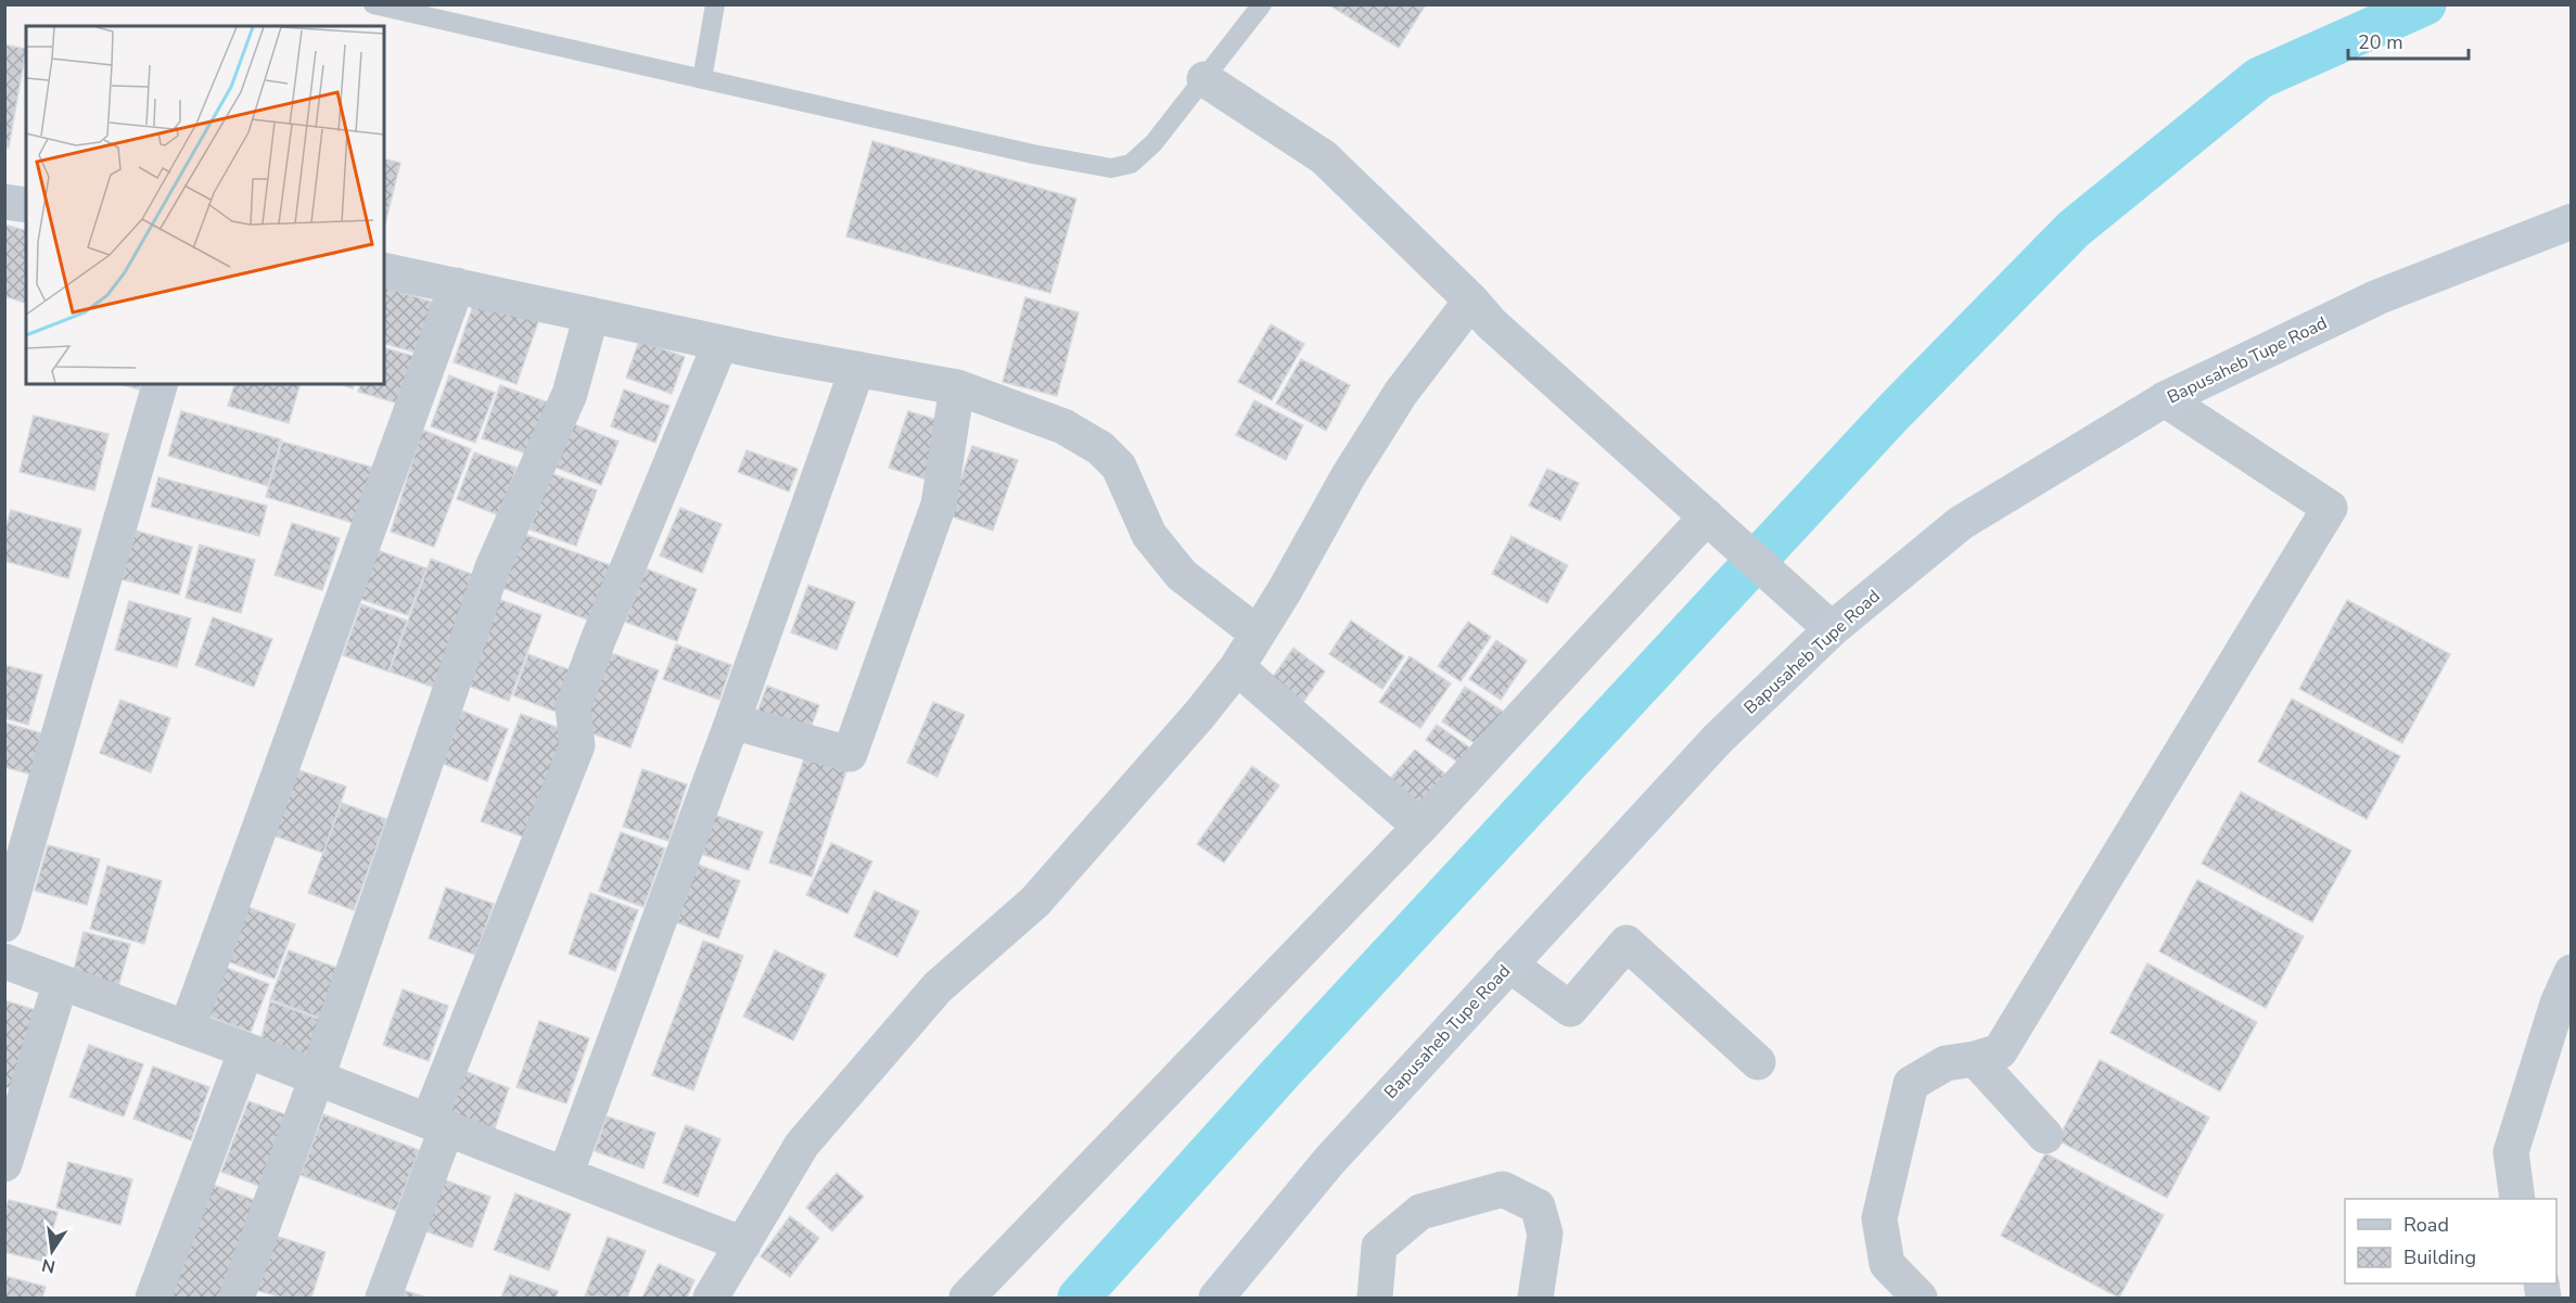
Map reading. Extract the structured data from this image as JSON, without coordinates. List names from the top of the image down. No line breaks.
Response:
{"streets":{"street":["Bapusaheb Tupe Road"]},"legend":["Road","Building"],"scale_bar":"20 m","north":"bottom"}
